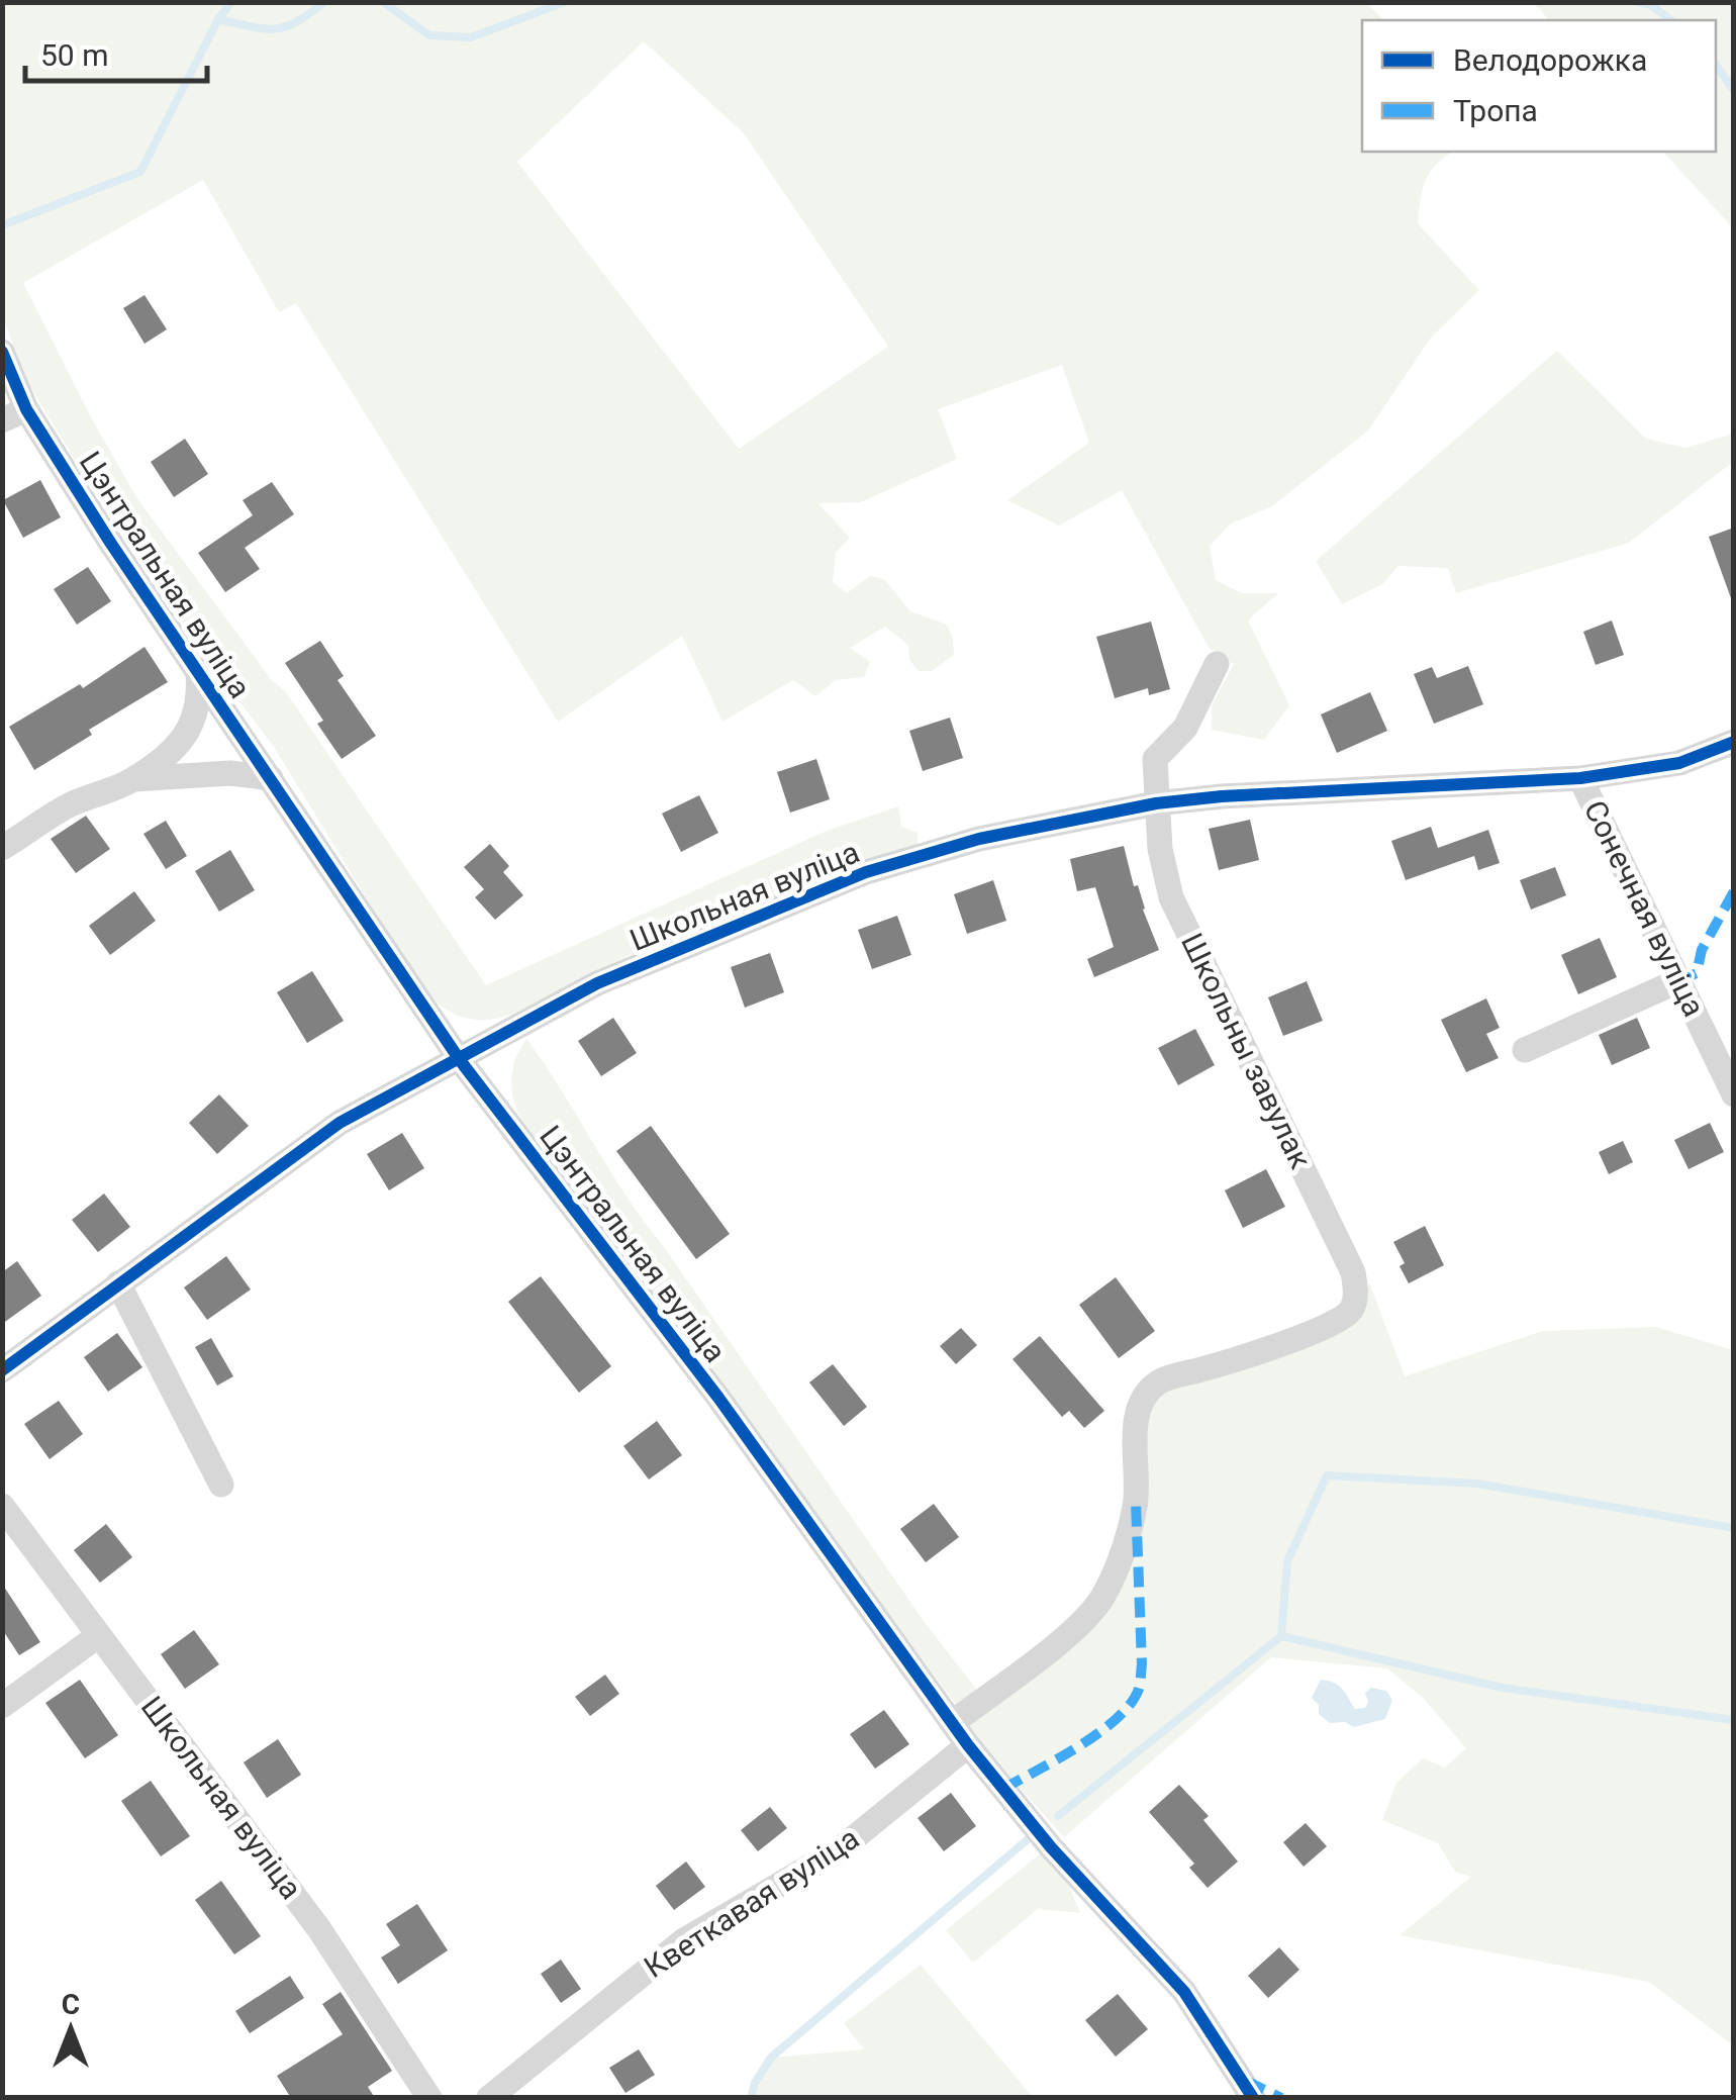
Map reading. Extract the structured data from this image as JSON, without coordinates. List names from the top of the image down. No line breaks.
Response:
{"streets":{"street":["Цэнтральная вуліца","Школьная вуліца","Сонечная вуліца","Школьны завулак","Кветкавая вуліца"]},"crossings":[["Цэнтральная вуліца","Школьная вуліца"],["Цэнтральная вуліца","Школьны завулак"],["Цэнтральная вуліца","Кветкавая вуліца"],["Школьная вуліца","Сонечная вуліца"],["Школьная вуліца","Школьны завулак"]],"legend":["Велодорожка","Тропа"],"scale_bar":"50 m","north":"top"}
